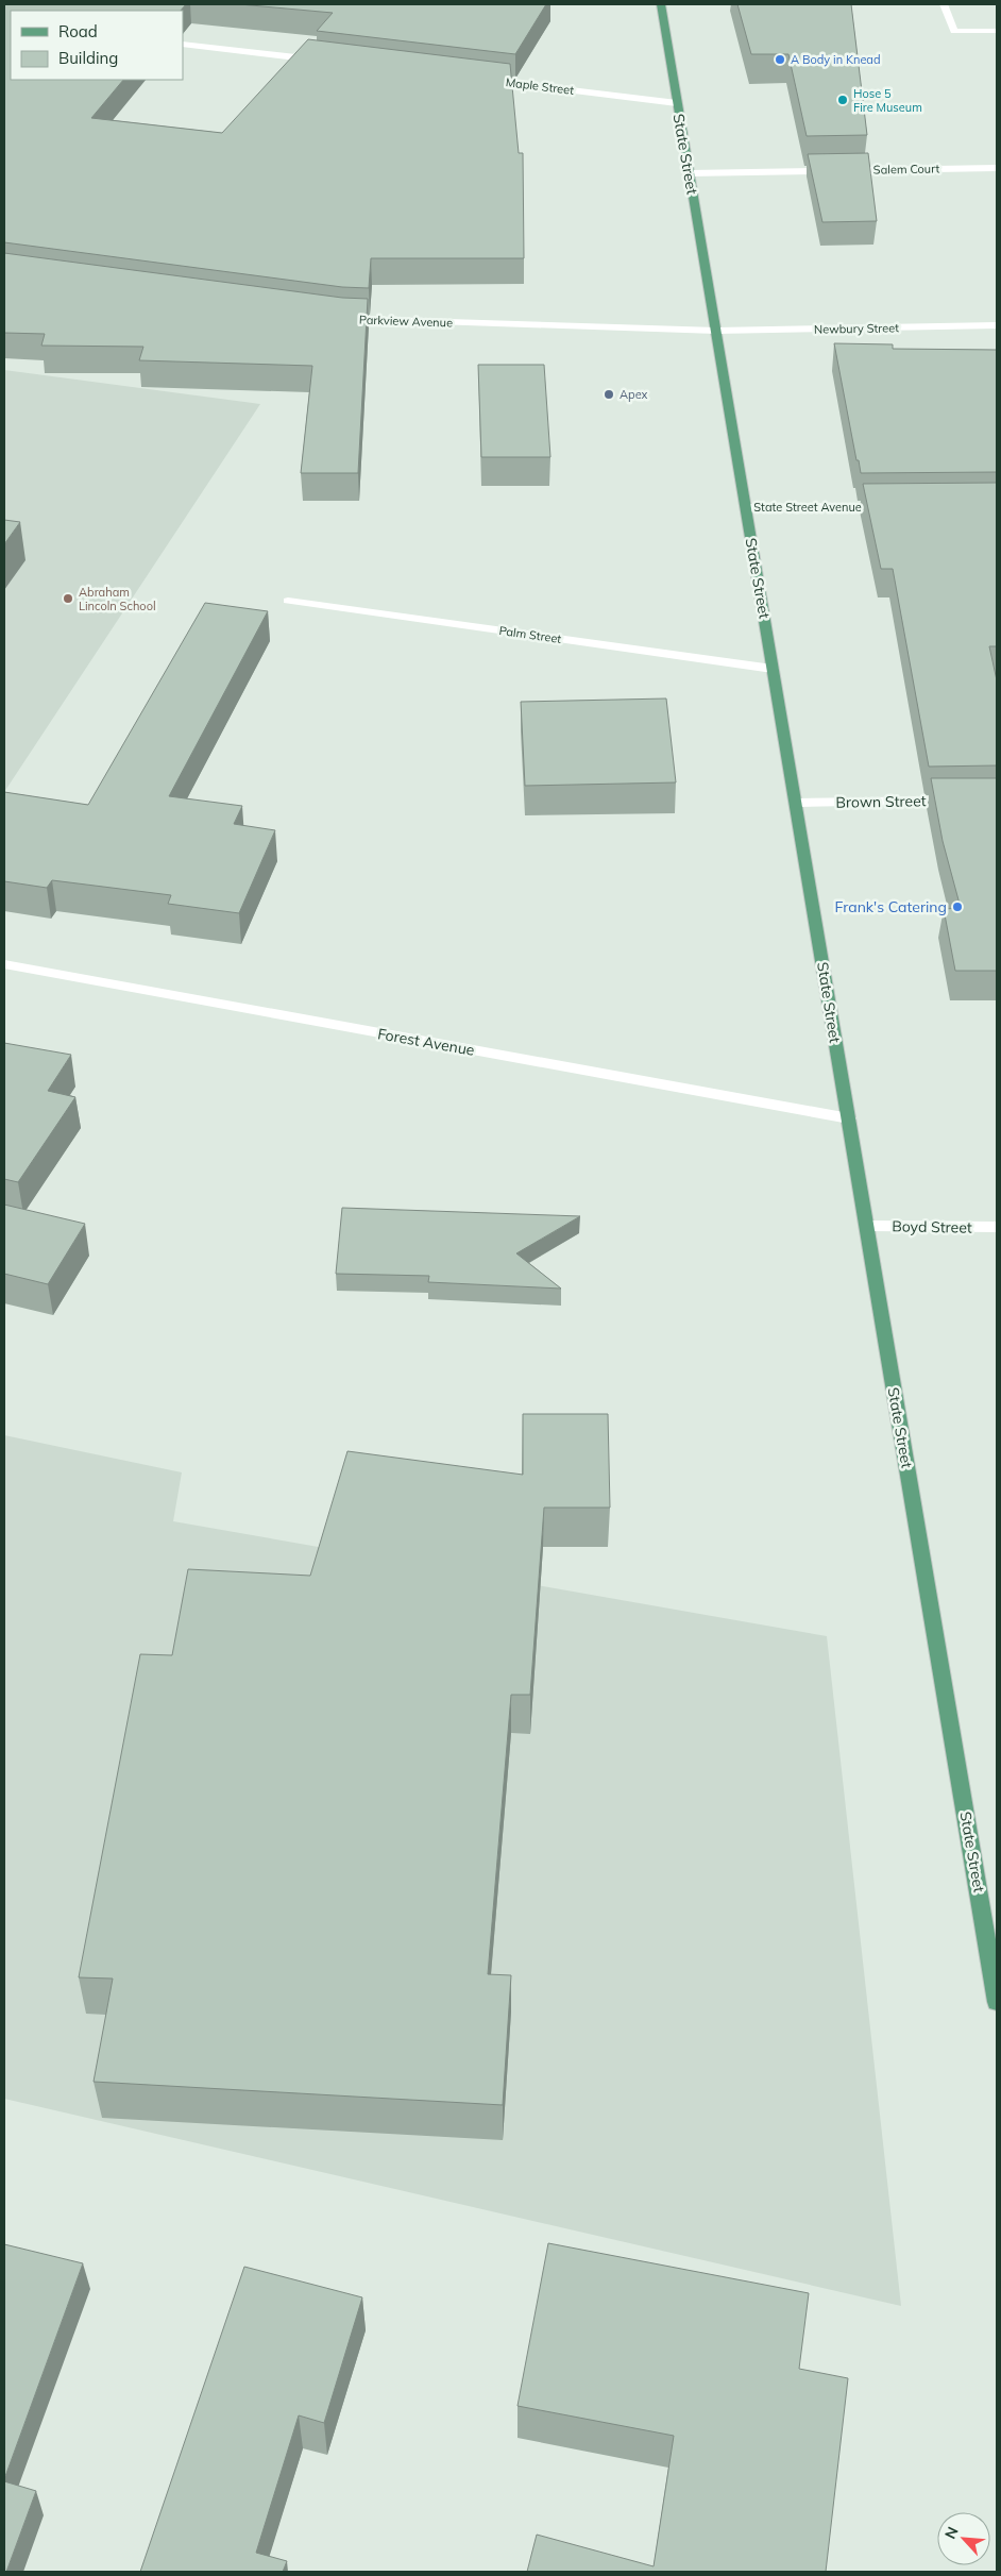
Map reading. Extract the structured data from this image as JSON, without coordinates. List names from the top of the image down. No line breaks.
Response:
{"streets":{"main road":["State Street"],"street":["Maple Street","Salem Court","Parkview Avenue","Newbury Street","State Street Avenue","Palm Street","Brown Street","Forest Avenue","Boyd Street"]},"crossings":[["Maple Street","State Street"],["State Street","Salem Court"],["State Street","Parkview Avenue"],["State Street","Newbury Street"],["State Street","State Street Avenue"],["State Street","Palm Street"],["State Street","Brown Street"],["State Street","Forest Avenue"],["State Street","Boyd Street"],["Parkview Avenue","Newbury Street"]],"places":["A Body in Knead","Hose 5 Fire Museum","Apex","Abraham Lincoln School","Frank's Catering"],"legend":["Road","Building"],"north":"top left"}
